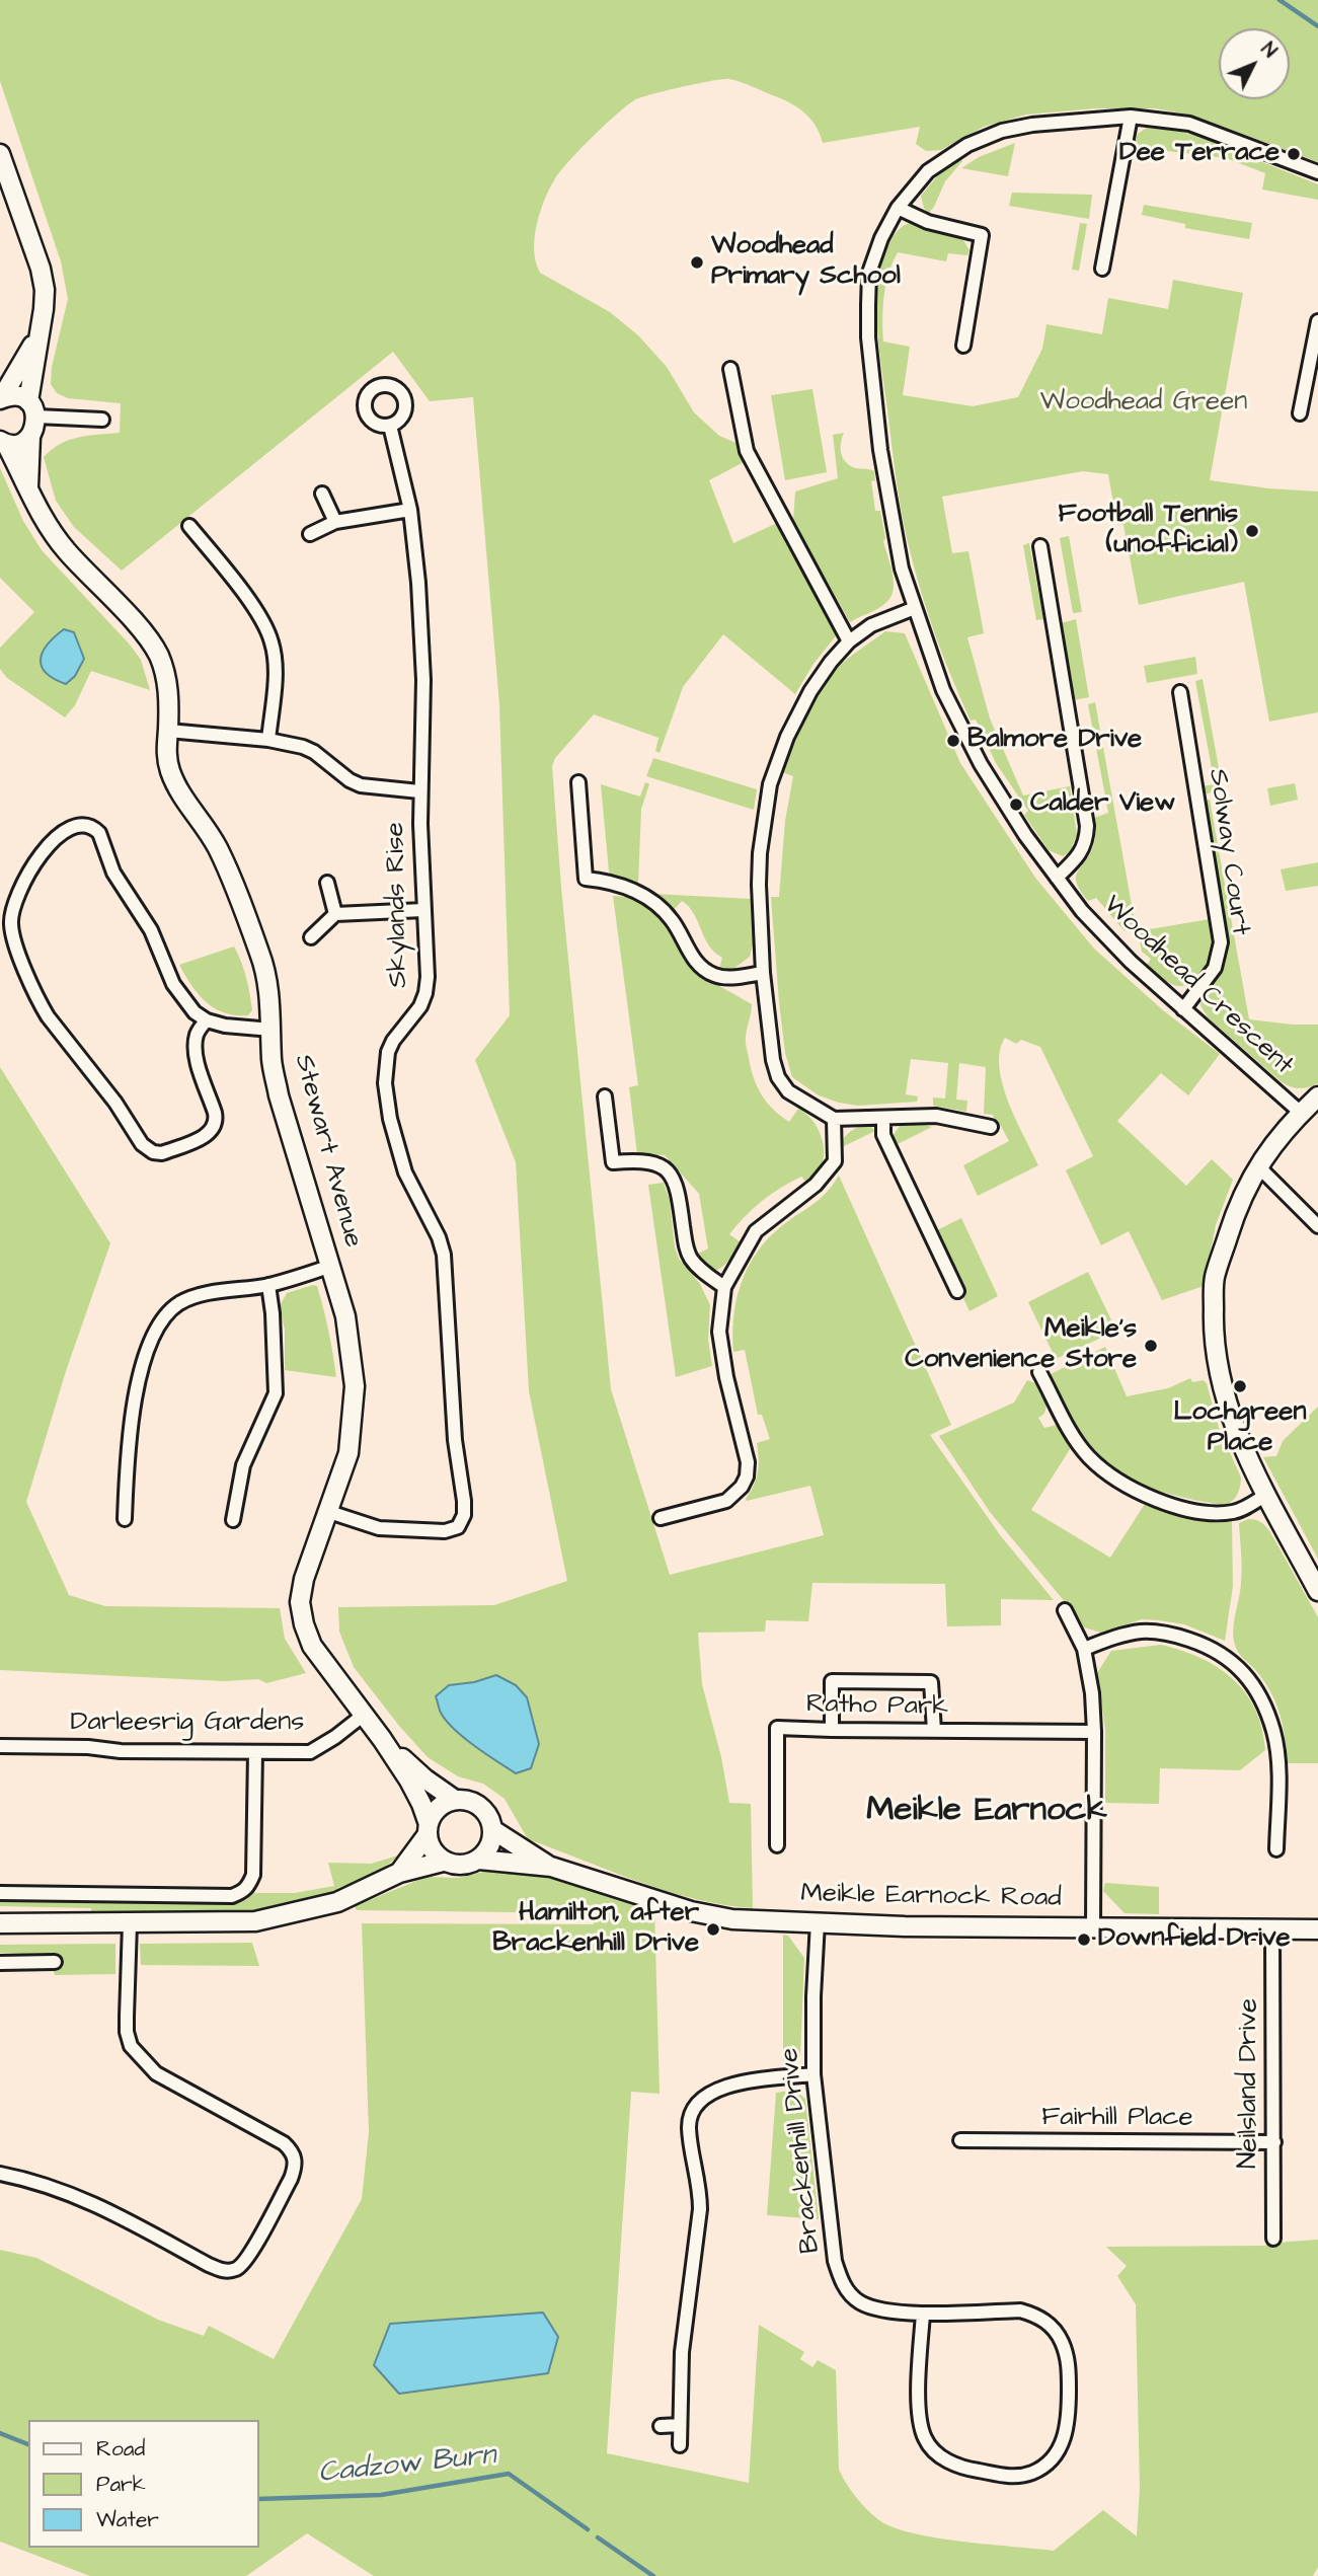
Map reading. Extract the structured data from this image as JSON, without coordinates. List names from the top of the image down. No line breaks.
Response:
{"streets":{"street":["Solway Court","Skylands Rise","Woodhead Crescent","Stewart Avenue","Ratho Park","Darleesrig Gardens","Meikle Earnock Road","Neilsland Drive","Fairhill Place","Brackenhill Drive"]},"crossings":[["Solway Court","Woodhead Crescent"],["Skylands Rise","Stewart Avenue"],["Stewart Avenue","Darleesrig Gardens"],["Stewart Avenue","Meikle Earnock Road"],["Meikle Earnock Road","Neilsland Drive"],["Meikle Earnock Road","Brackenhill Drive"],["Neilsland Drive","Fairhill Place"]],"districts":["Meikle Earnock"],"water":["Cadzow Burn"],"parks":["Woodhead Green"],"places":["Dee Terrace","Woodhead Primary School","Football Tennis (unofficial)","Balmore Drive","Calder View","Meikle's Convenience Store","Lochgreen Place","Hamilton, after Brackenhill Drive","Downfield Drive"],"legend":["Road","Park","Water"],"north":"top right"}
